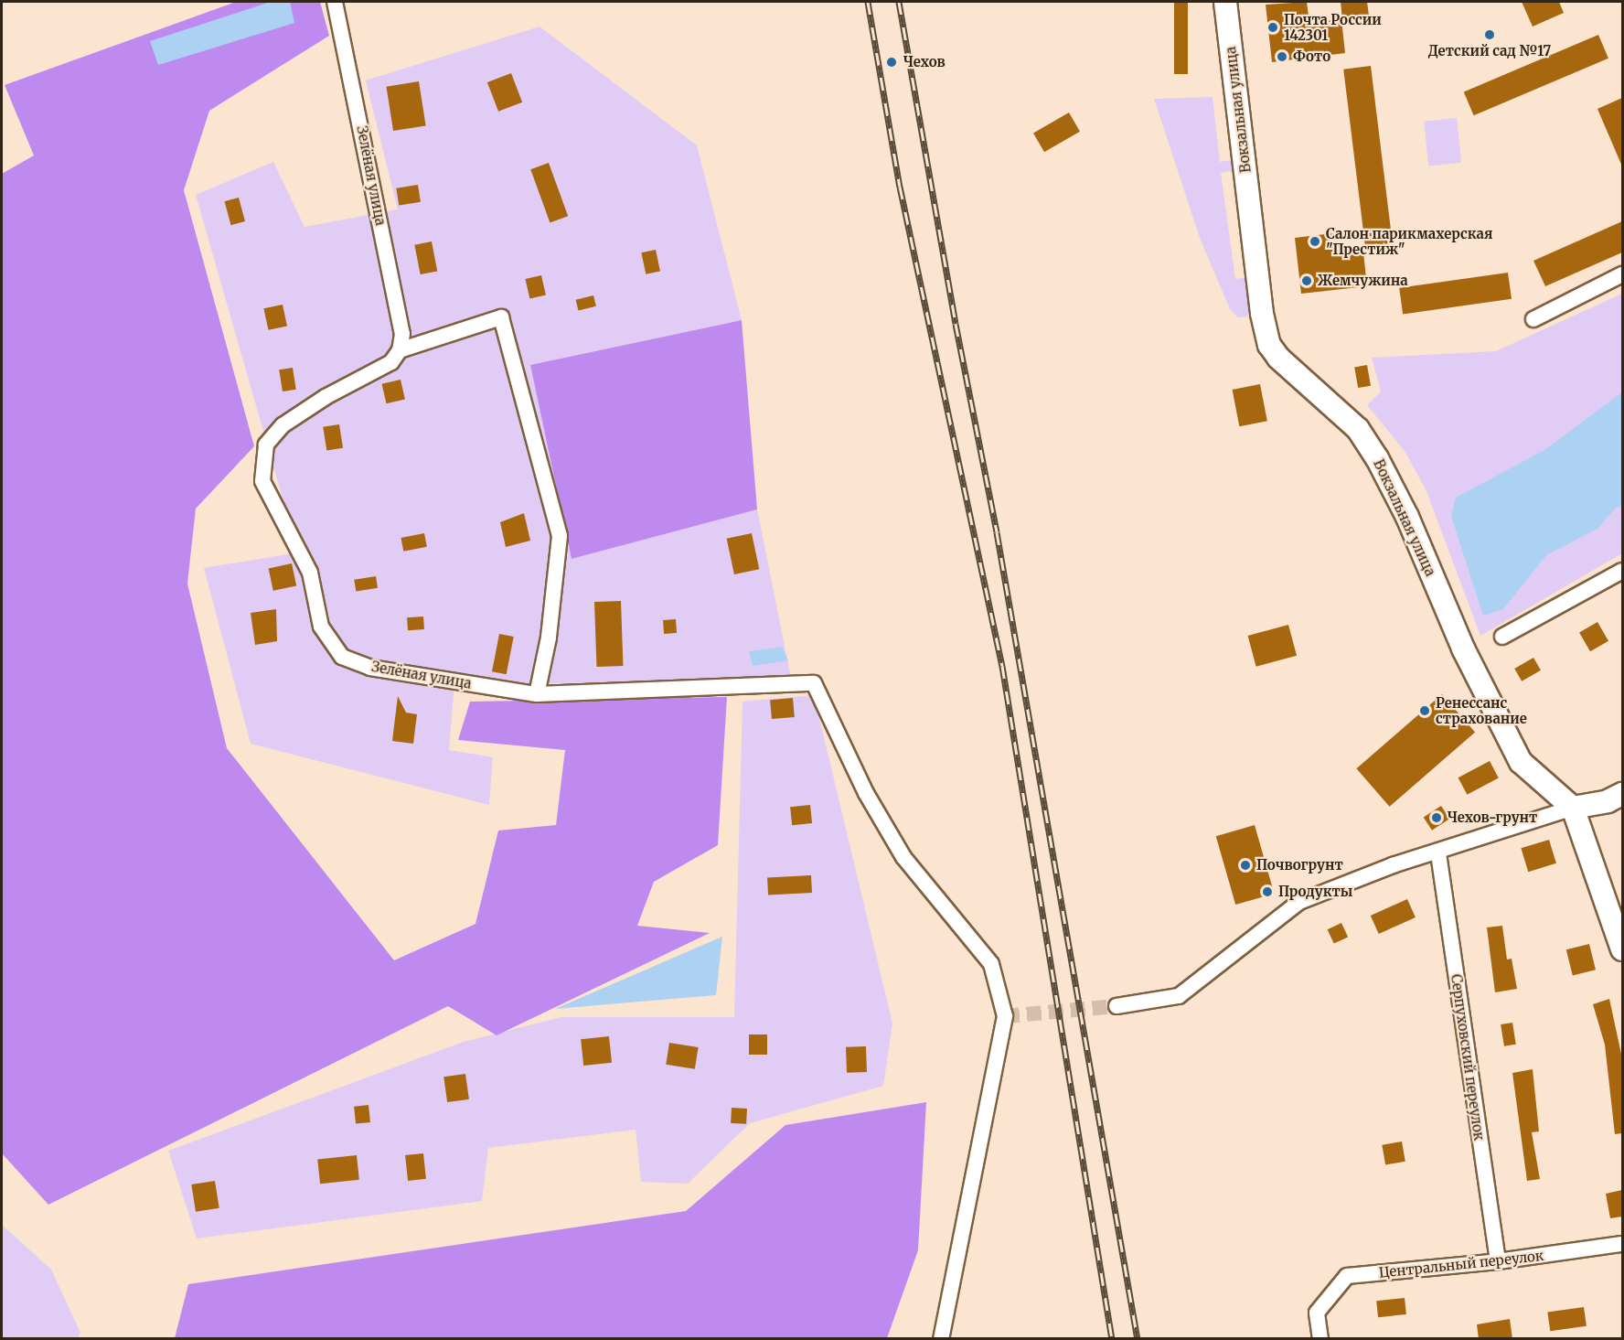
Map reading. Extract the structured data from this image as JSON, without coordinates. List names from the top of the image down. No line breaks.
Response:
{"streets":{"street":["Вокзальная улица","Зелёная улица","Серпуховский переулок","Центральный переулок"]},"crossings":[["Серпуховский переулок","Центральный переулок"]],"places":["Почта России 142301","Детский сад №17","Фото","Чехов","Салон парикмахерская \"Престиж\"","Жемчужина","Ренессанс страхование","Чехов-грунт","Почвогрунт","Продукты"]}
